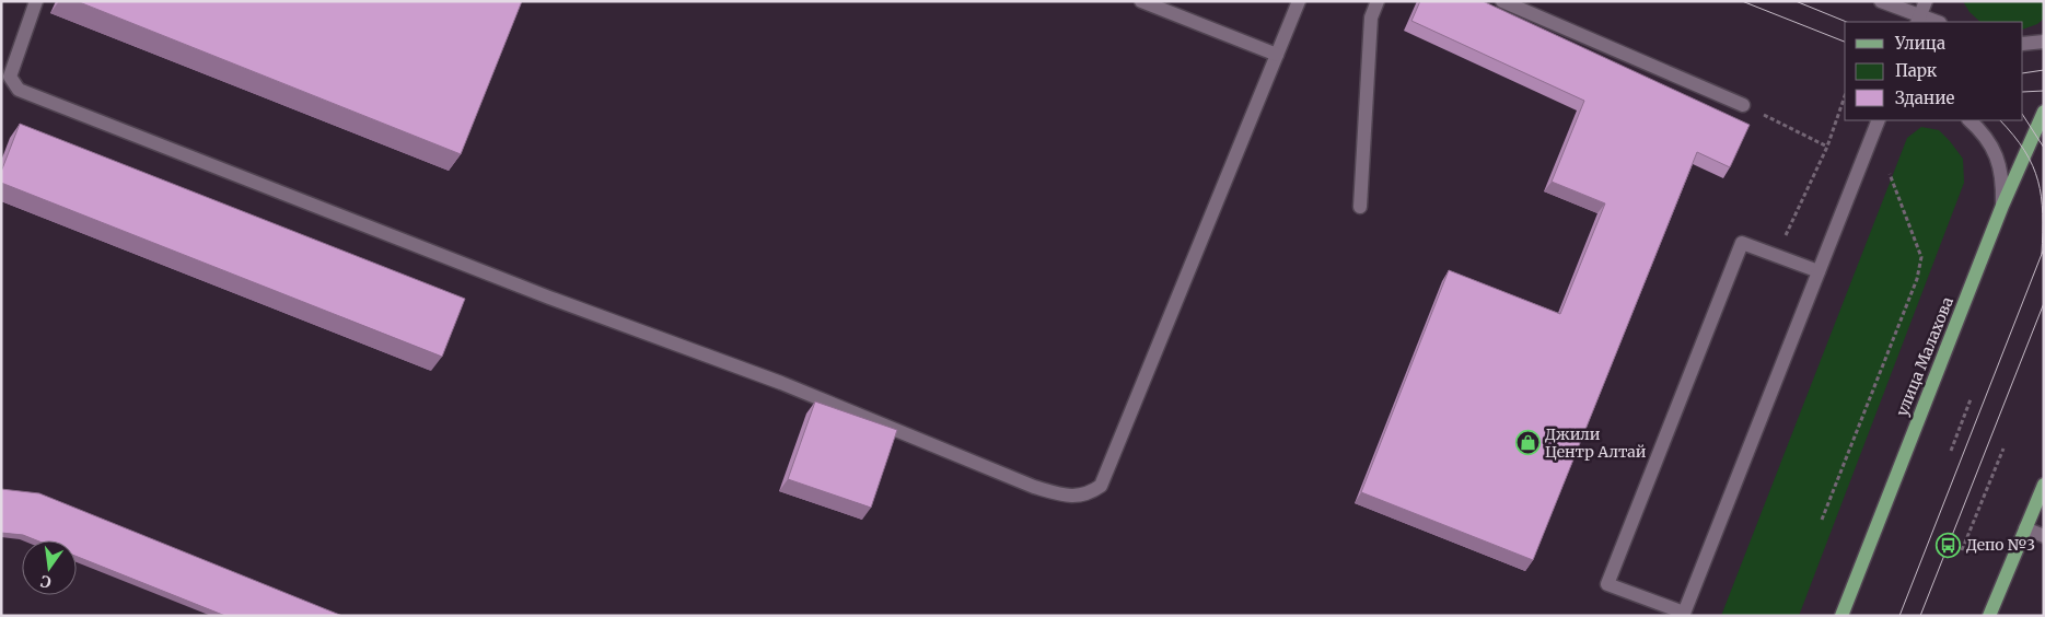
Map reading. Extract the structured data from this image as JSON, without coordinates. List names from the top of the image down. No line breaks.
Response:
{"streets":{"main road":["улица Малахова"]},"places":{"shop":["Джили Центр Алтай"],"bus stop":["Депо №3"]},"legend":["Улица","Парк","Здание"],"north":"bottom"}
